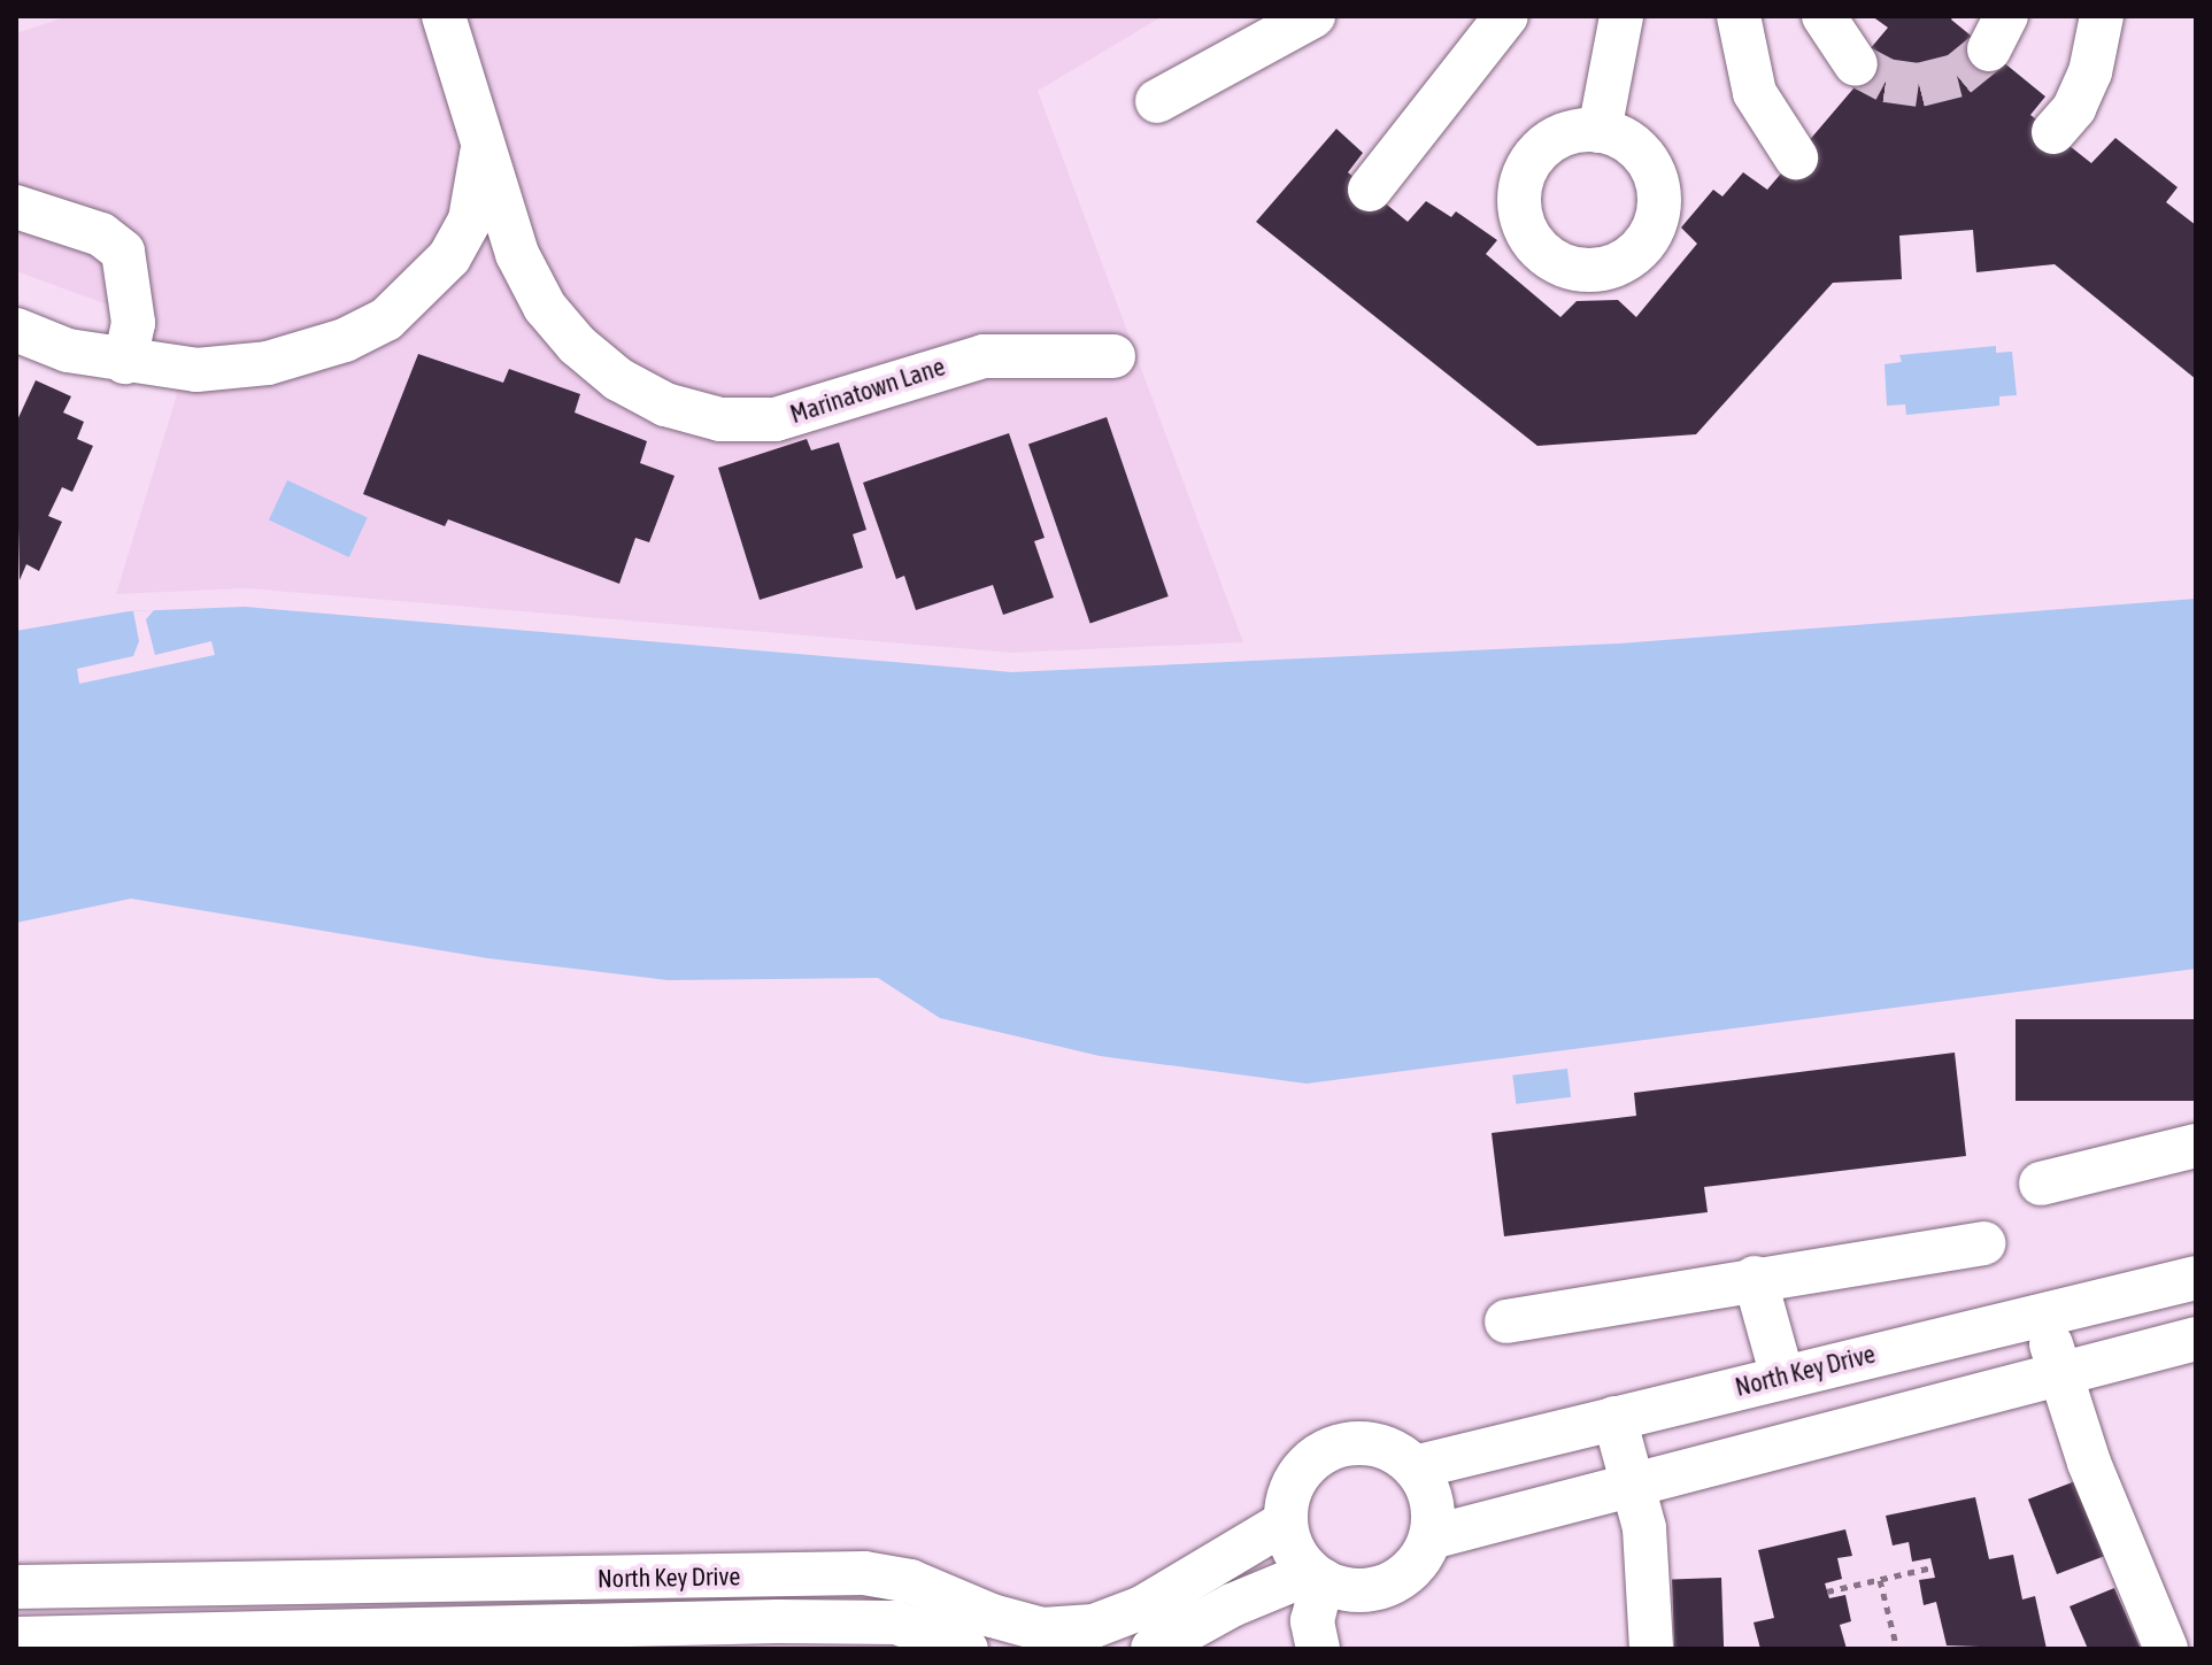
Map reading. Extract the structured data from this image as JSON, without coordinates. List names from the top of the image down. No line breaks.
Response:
{"streets":{"street":["Marinatown Lane","North Key Drive"]}}
